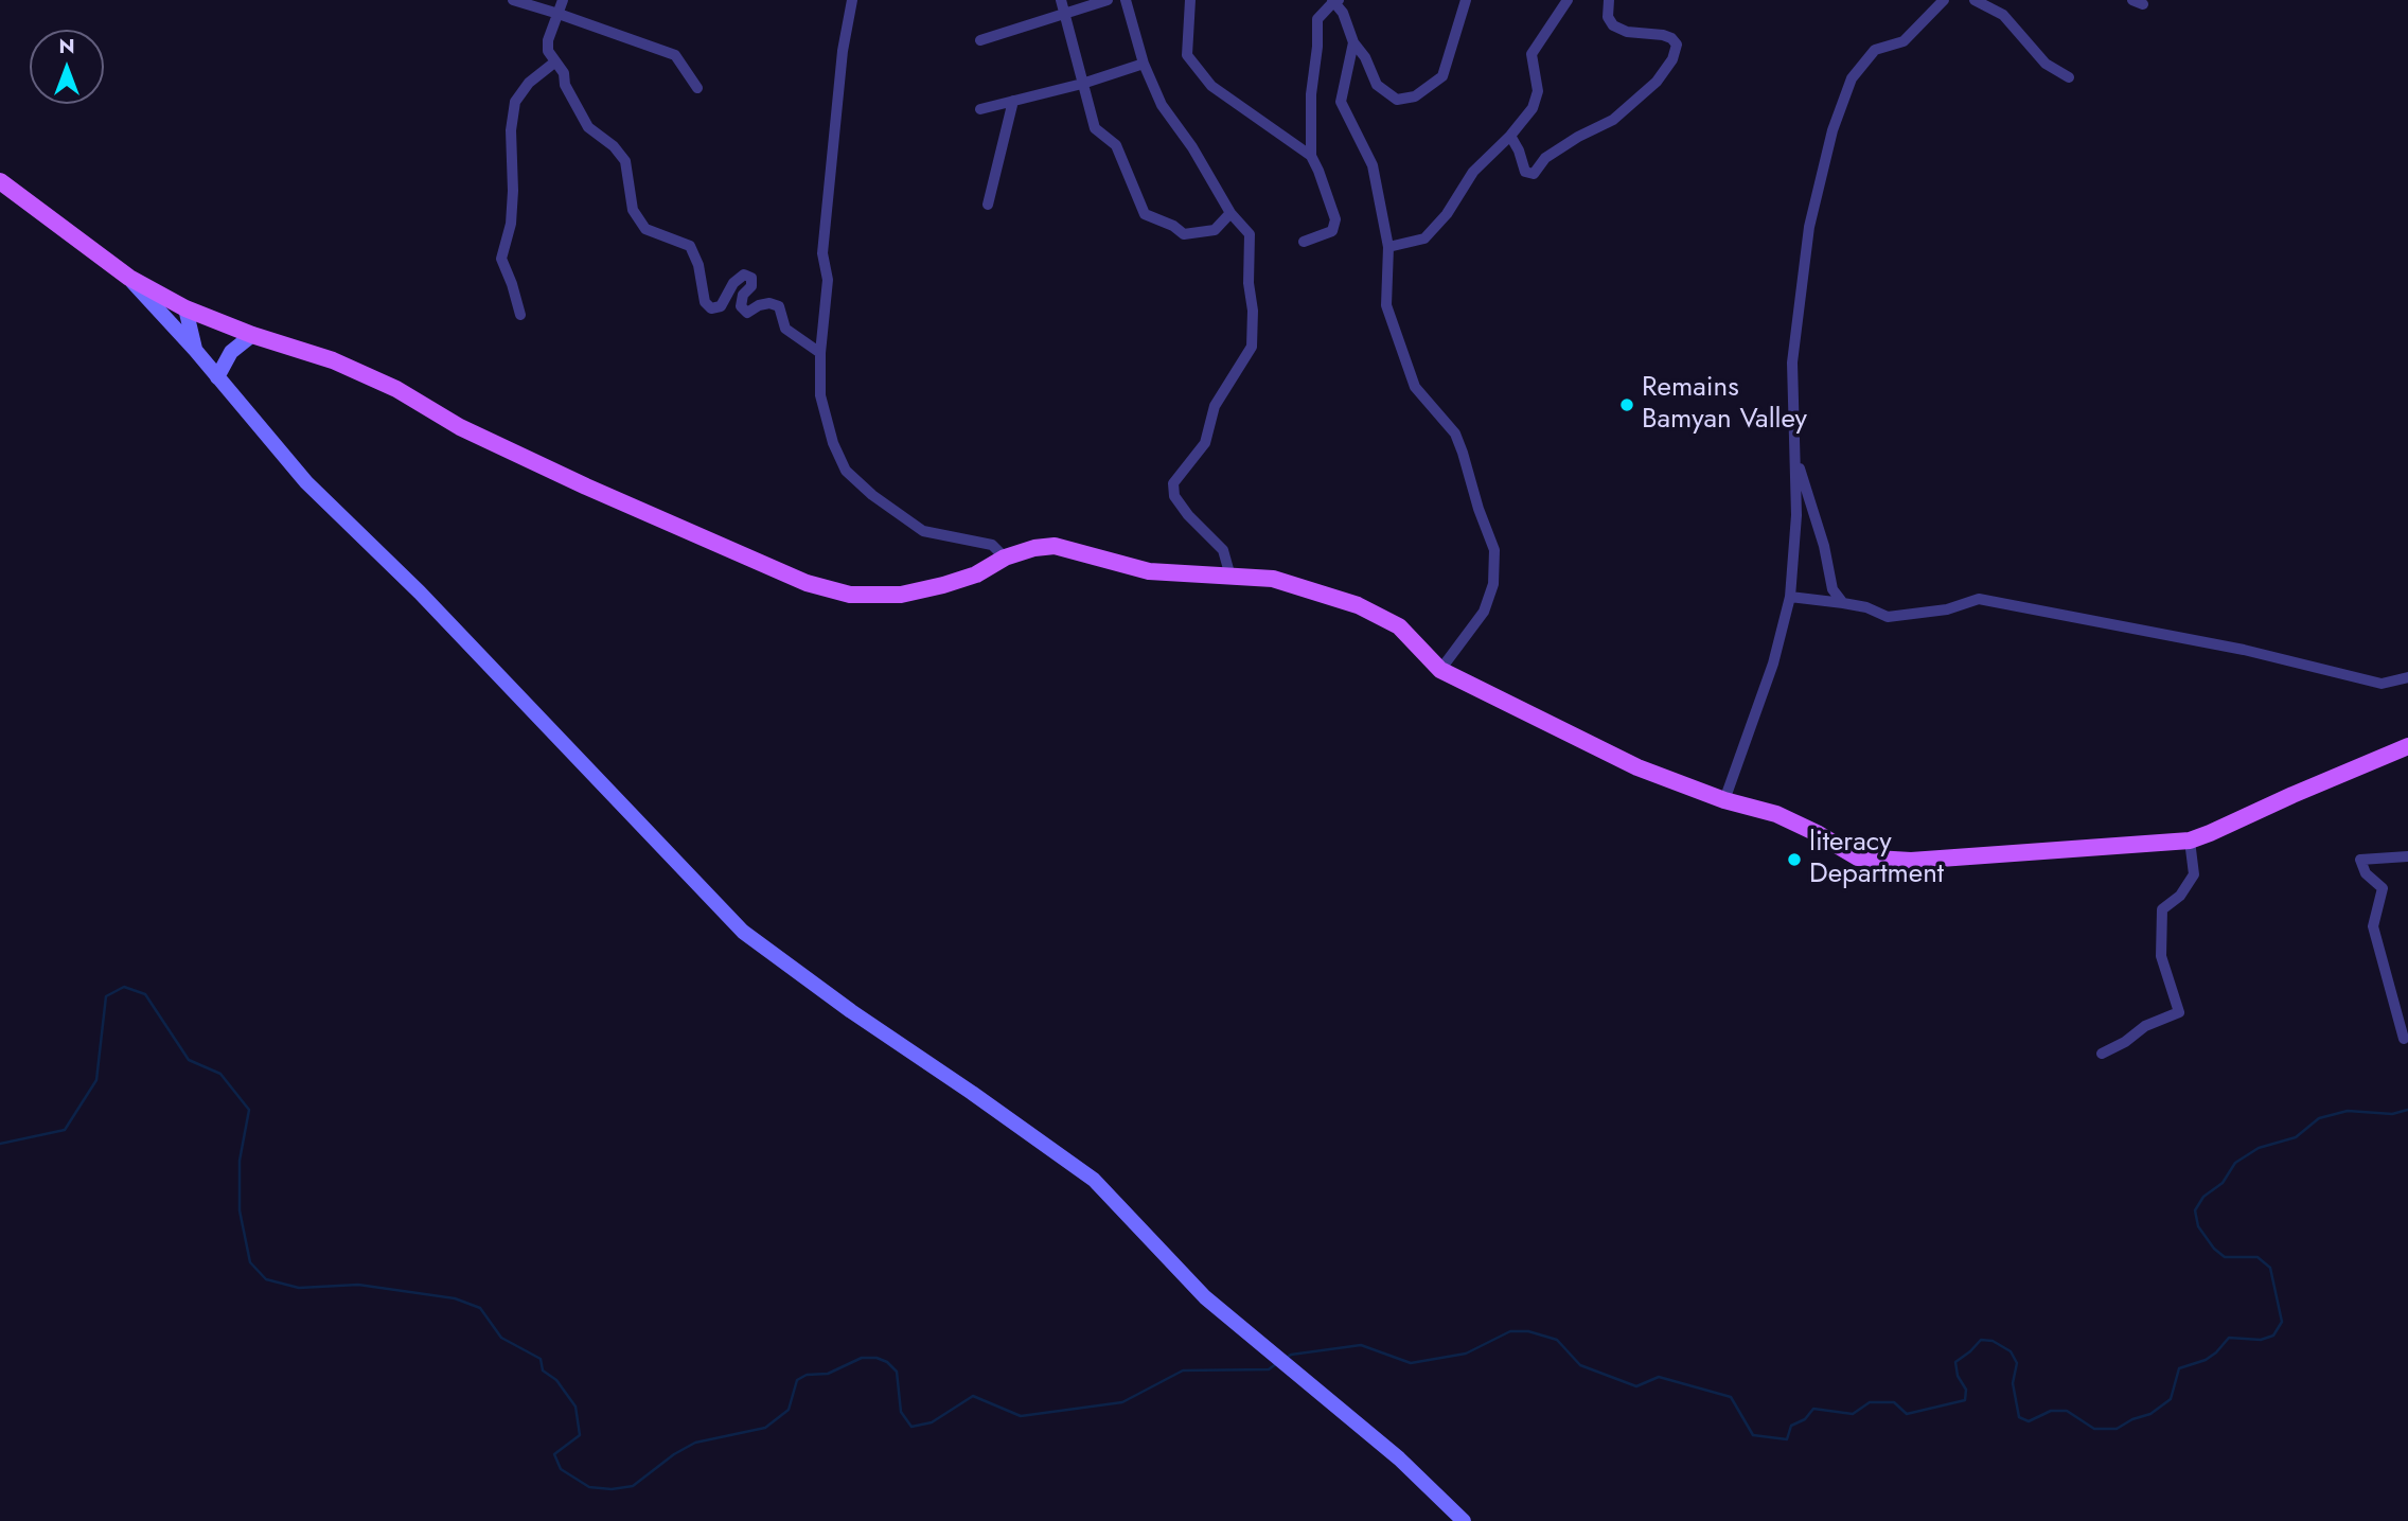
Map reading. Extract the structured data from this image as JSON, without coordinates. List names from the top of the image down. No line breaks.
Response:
{"places":["Remains Bamyan Valley","literacy Department"],"north":"top"}
